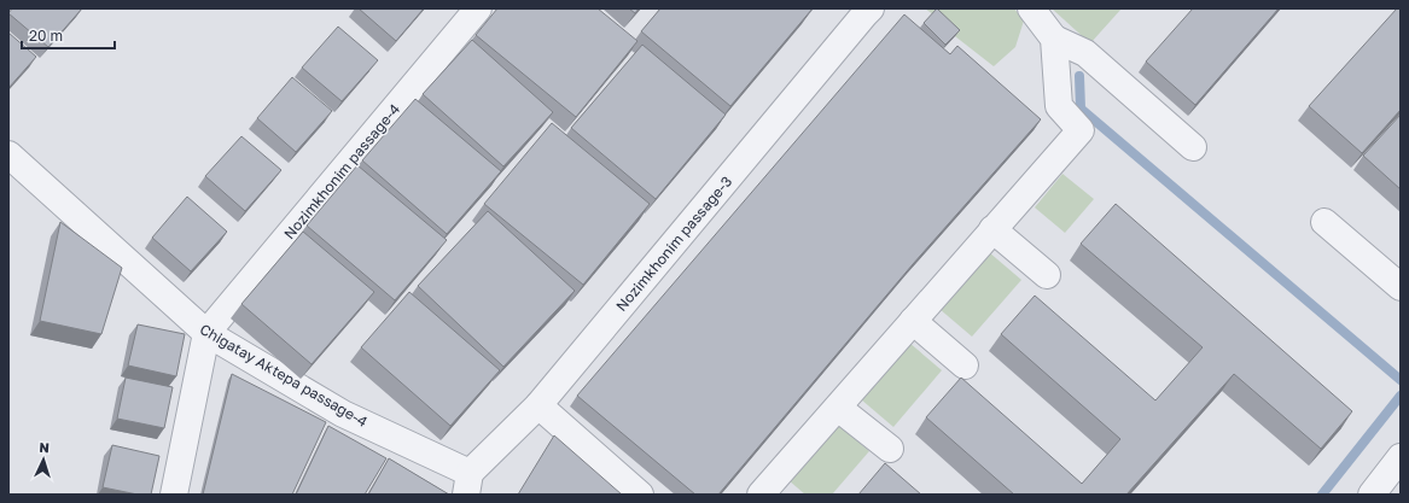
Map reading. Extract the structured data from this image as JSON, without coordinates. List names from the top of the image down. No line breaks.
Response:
{"streets":{"street":["Nozimkhonim passage-4","Nozimkhonim passage-3","Chigatay Aktepa passage-4"]},"crossings":[["Nozimkhonim passage-4","Chigatay Aktepa passage-4"],["Nozimkhonim passage-3","Chigatay Aktepa passage-4"]],"scale_bar":"20 m","north":"top"}
